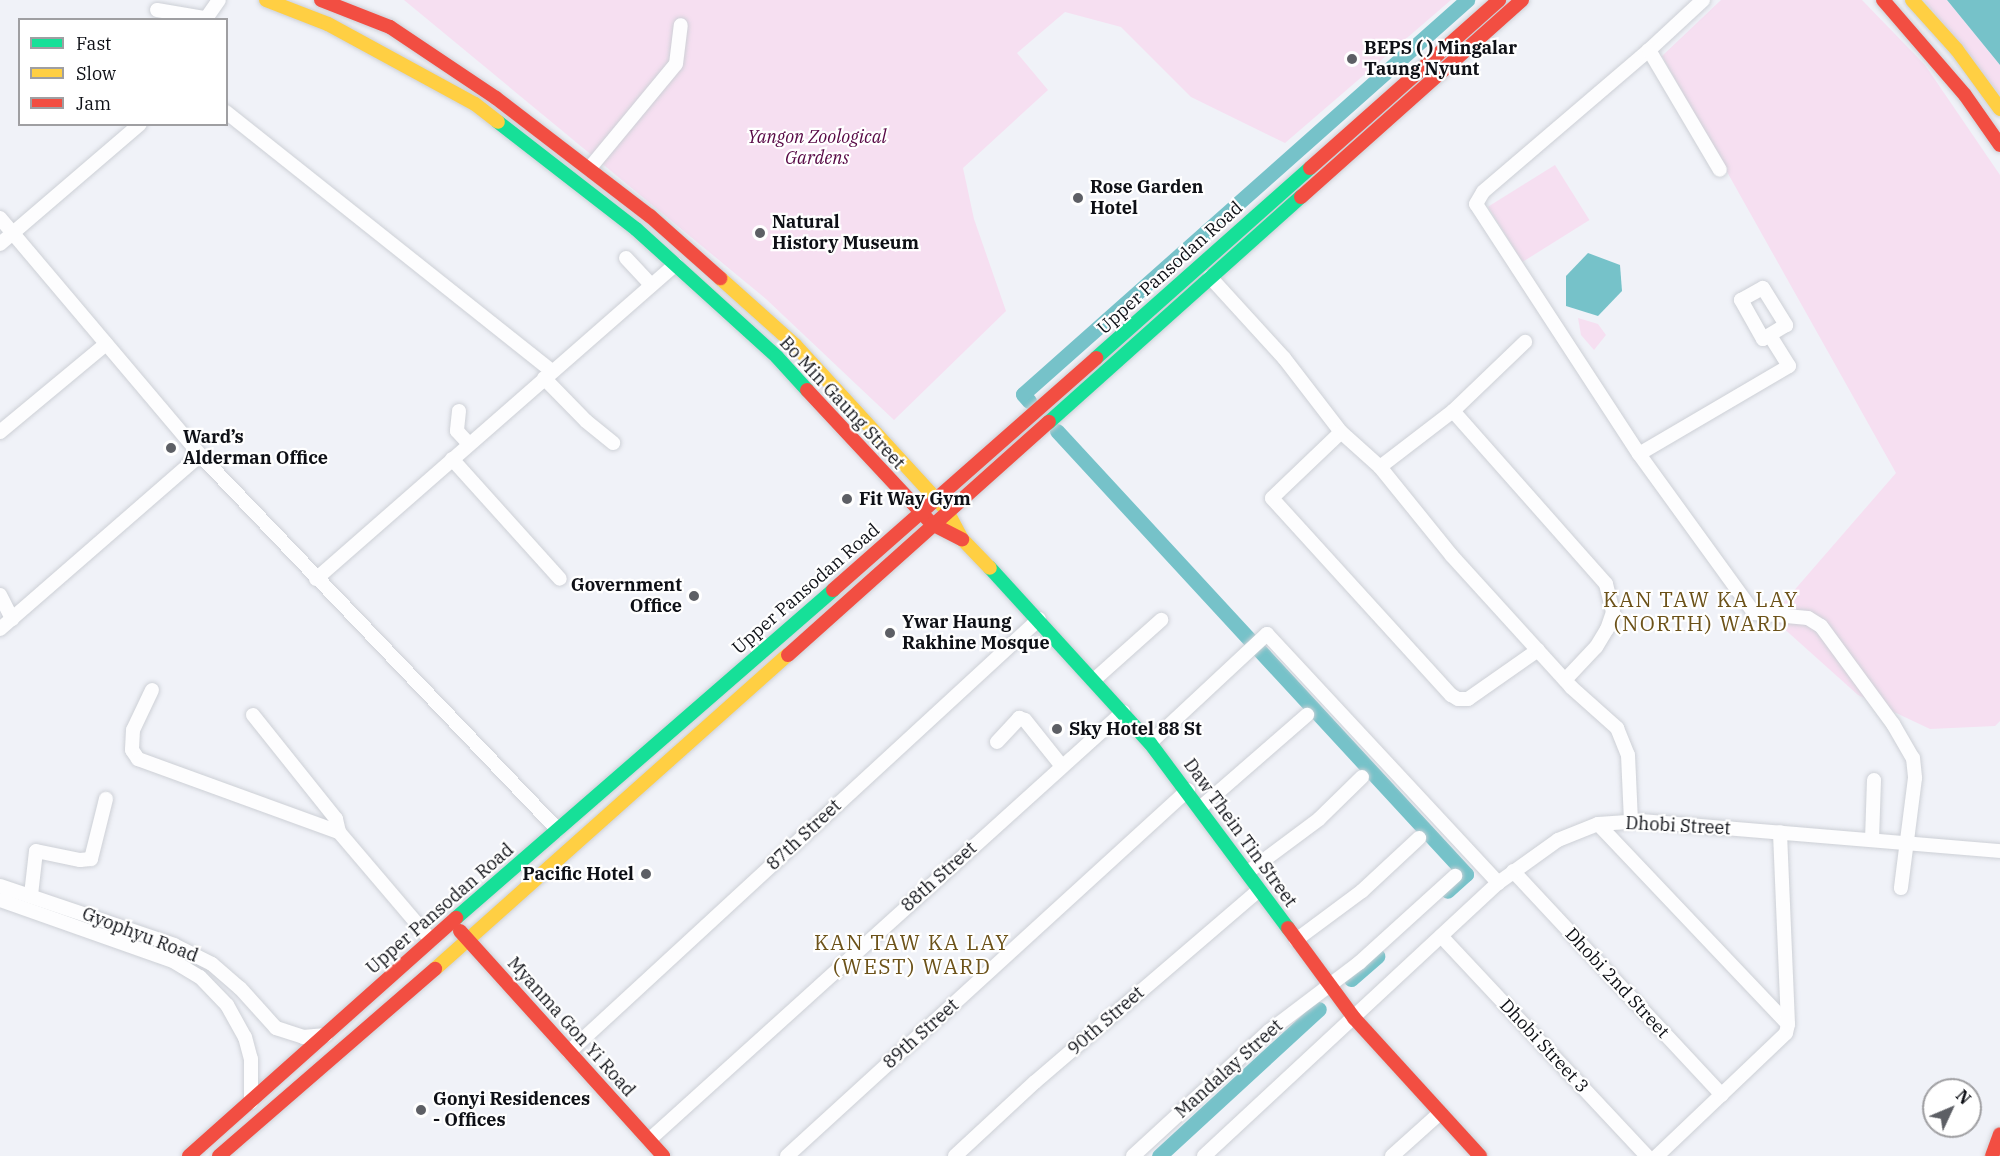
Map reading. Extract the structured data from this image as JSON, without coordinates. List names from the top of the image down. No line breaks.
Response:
{"streets":{"main road":["Upper Pansodan Road","Bo Min Gaung Street","Daw Thein Tin Street","Myanma Gon Yi Road"],"street":["Dhobi Street","87th Street","88th Street","Gyophyu Road","Dhobi 2nd Street","90th Street","89th Street","Dhobi Street 3","Mandalay Street"]},"crossings":[["Upper Pansodan Road","Bo Min Gaung Street"],["Upper Pansodan Road","Gyophyu Road"],["Upper Pansodan Road","Myanma Gon Yi Road"],["Bo Min Gaung Street","Daw Thein Tin Street"],["Dhobi Street","Daw Thein Tin Street"],["Dhobi Street","Dhobi 2nd Street"],["Dhobi Street","Dhobi Street 3"],["Daw Thein Tin Street","87th Street"],["Daw Thein Tin Street","88th Street"],["Daw Thein Tin Street","90th Street"],["Daw Thein Tin Street","89th Street"],["Daw Thein Tin Street","Mandalay Street"],["87th Street","Myanma Gon Yi Road"],["88th Street","Myanma Gon Yi Road"]],"districts":["KAN TAW KA LAY (NORTH) WARD","KAN TAW KA LAY (WEST) WARD"],"parks":["Yangon Zoological Gardens"],"places":["BEPS ( ) Mingalar Taung Nyunt","Rose Garden Hotel","Natural History Museum","Ward’s Alderman Office","Fit Way Gym","Government Office","Ywar Haung Rakhine Mosque","Sky Hotel 88 St","Pacific Hotel","Gonyi Residences - Offices"],"legend":["Fast","Slow","Jam"],"north":"top right"}
